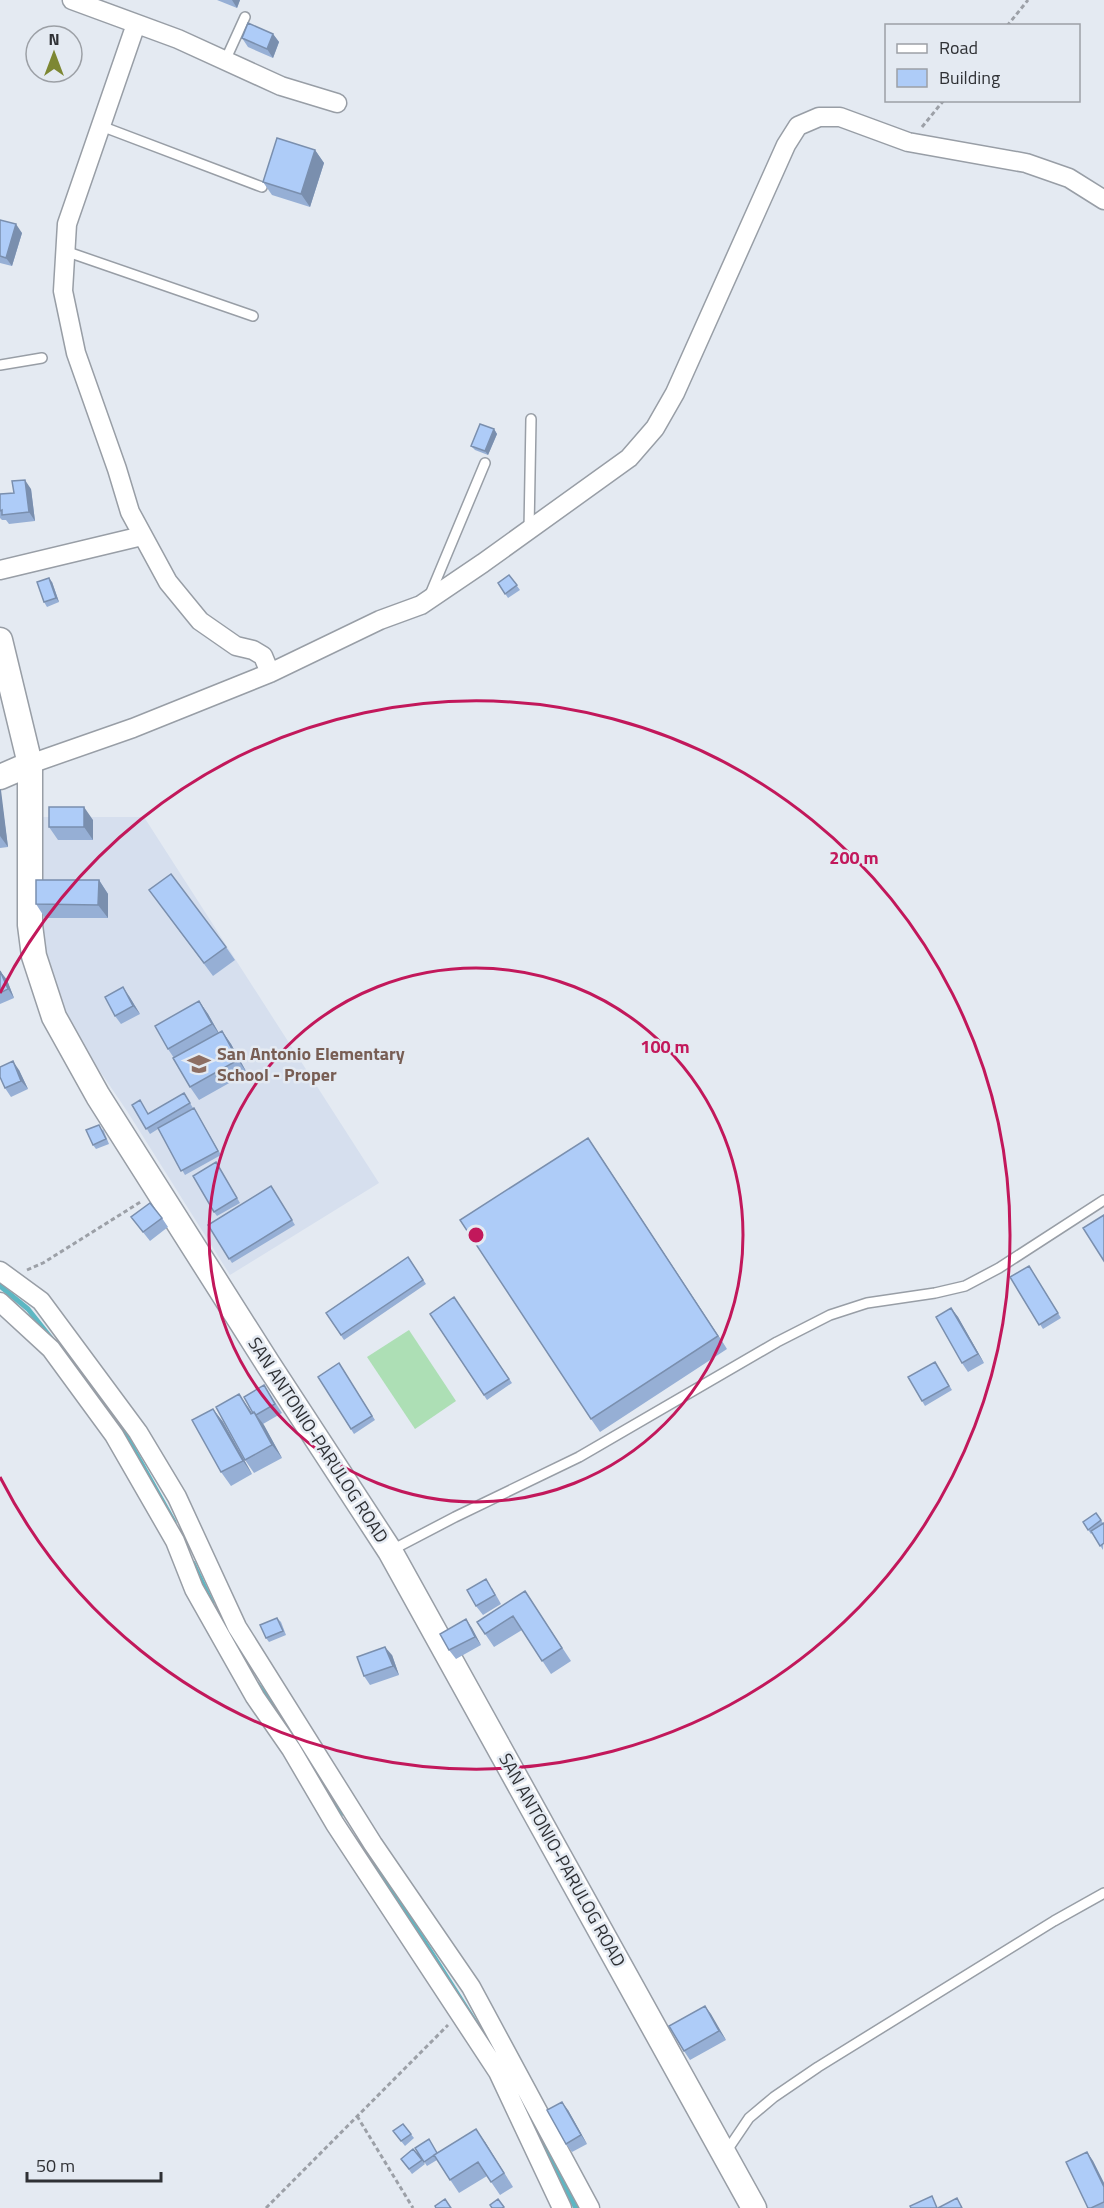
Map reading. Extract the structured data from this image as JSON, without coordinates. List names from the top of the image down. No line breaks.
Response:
{"streets":{"street":["SAN ANTONIO-PARULOG ROAD"]},"places":{"school or university":["San Antonio Elementary School - Proper"]},"legend":["Road","Building"],"scale_bar":"50 m","north":"top","rings":["200 m","100 m"]}
